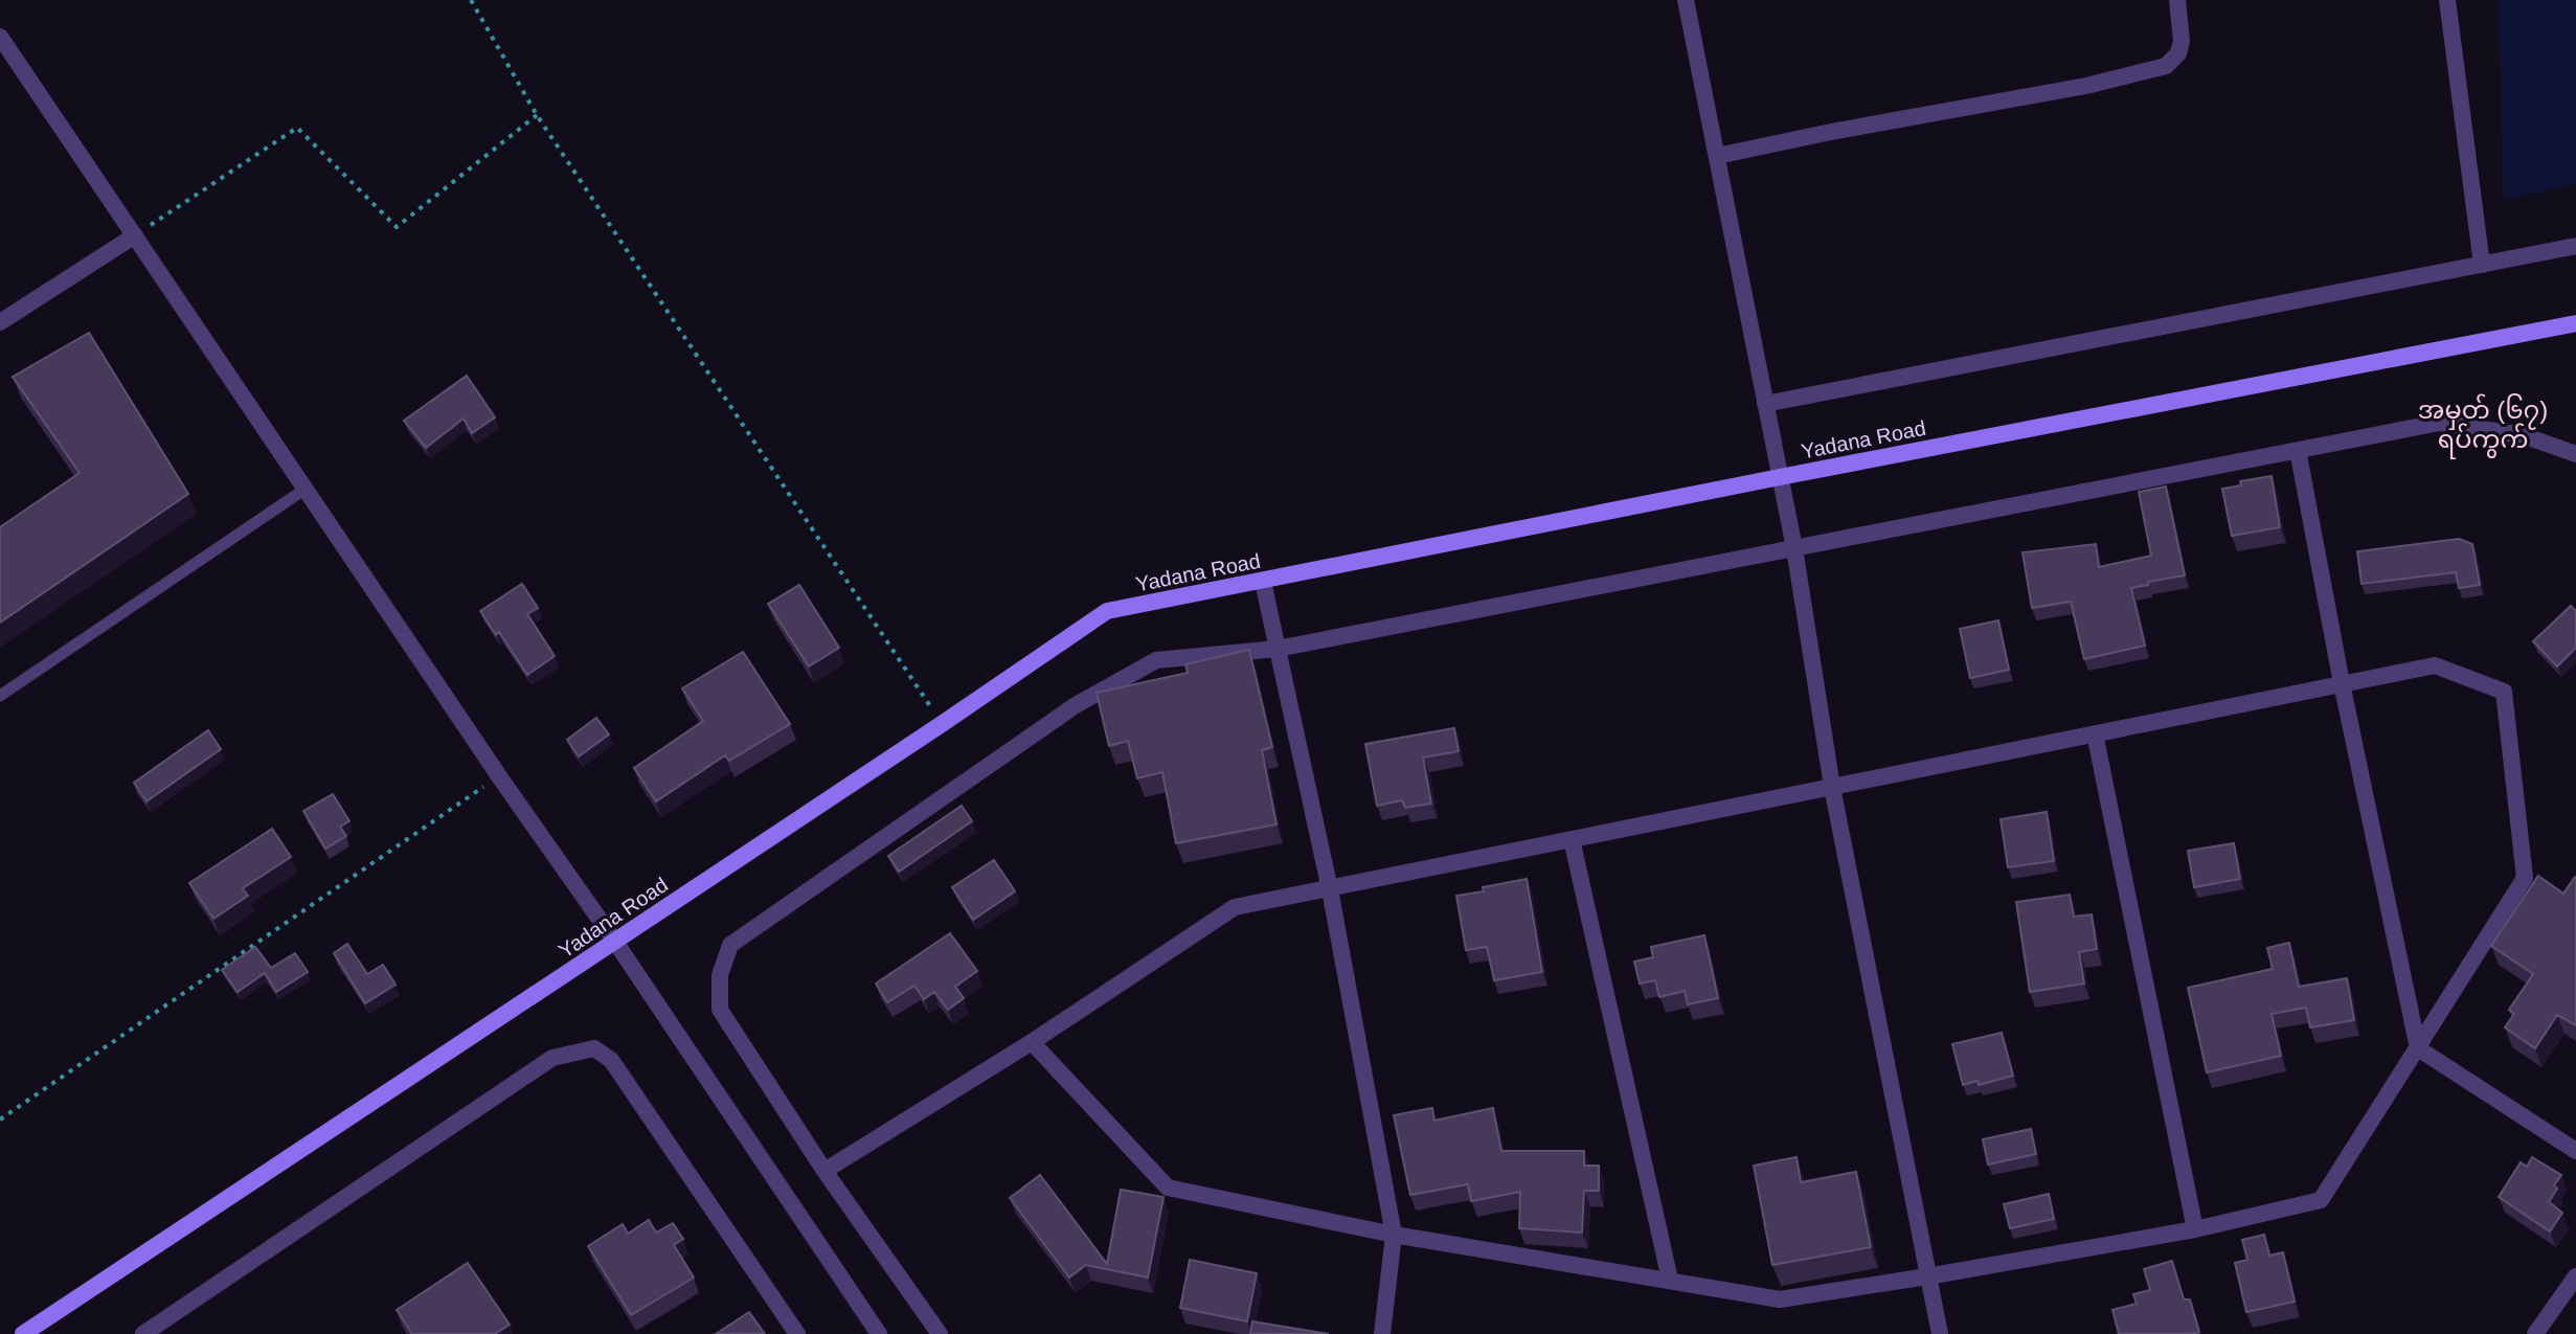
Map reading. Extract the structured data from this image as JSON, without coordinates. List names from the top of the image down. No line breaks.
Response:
{"streets":{"main road":["Yadana Road"]},"districts":["အမှတ် (၆၇) ရပ်ကွက်"]}
